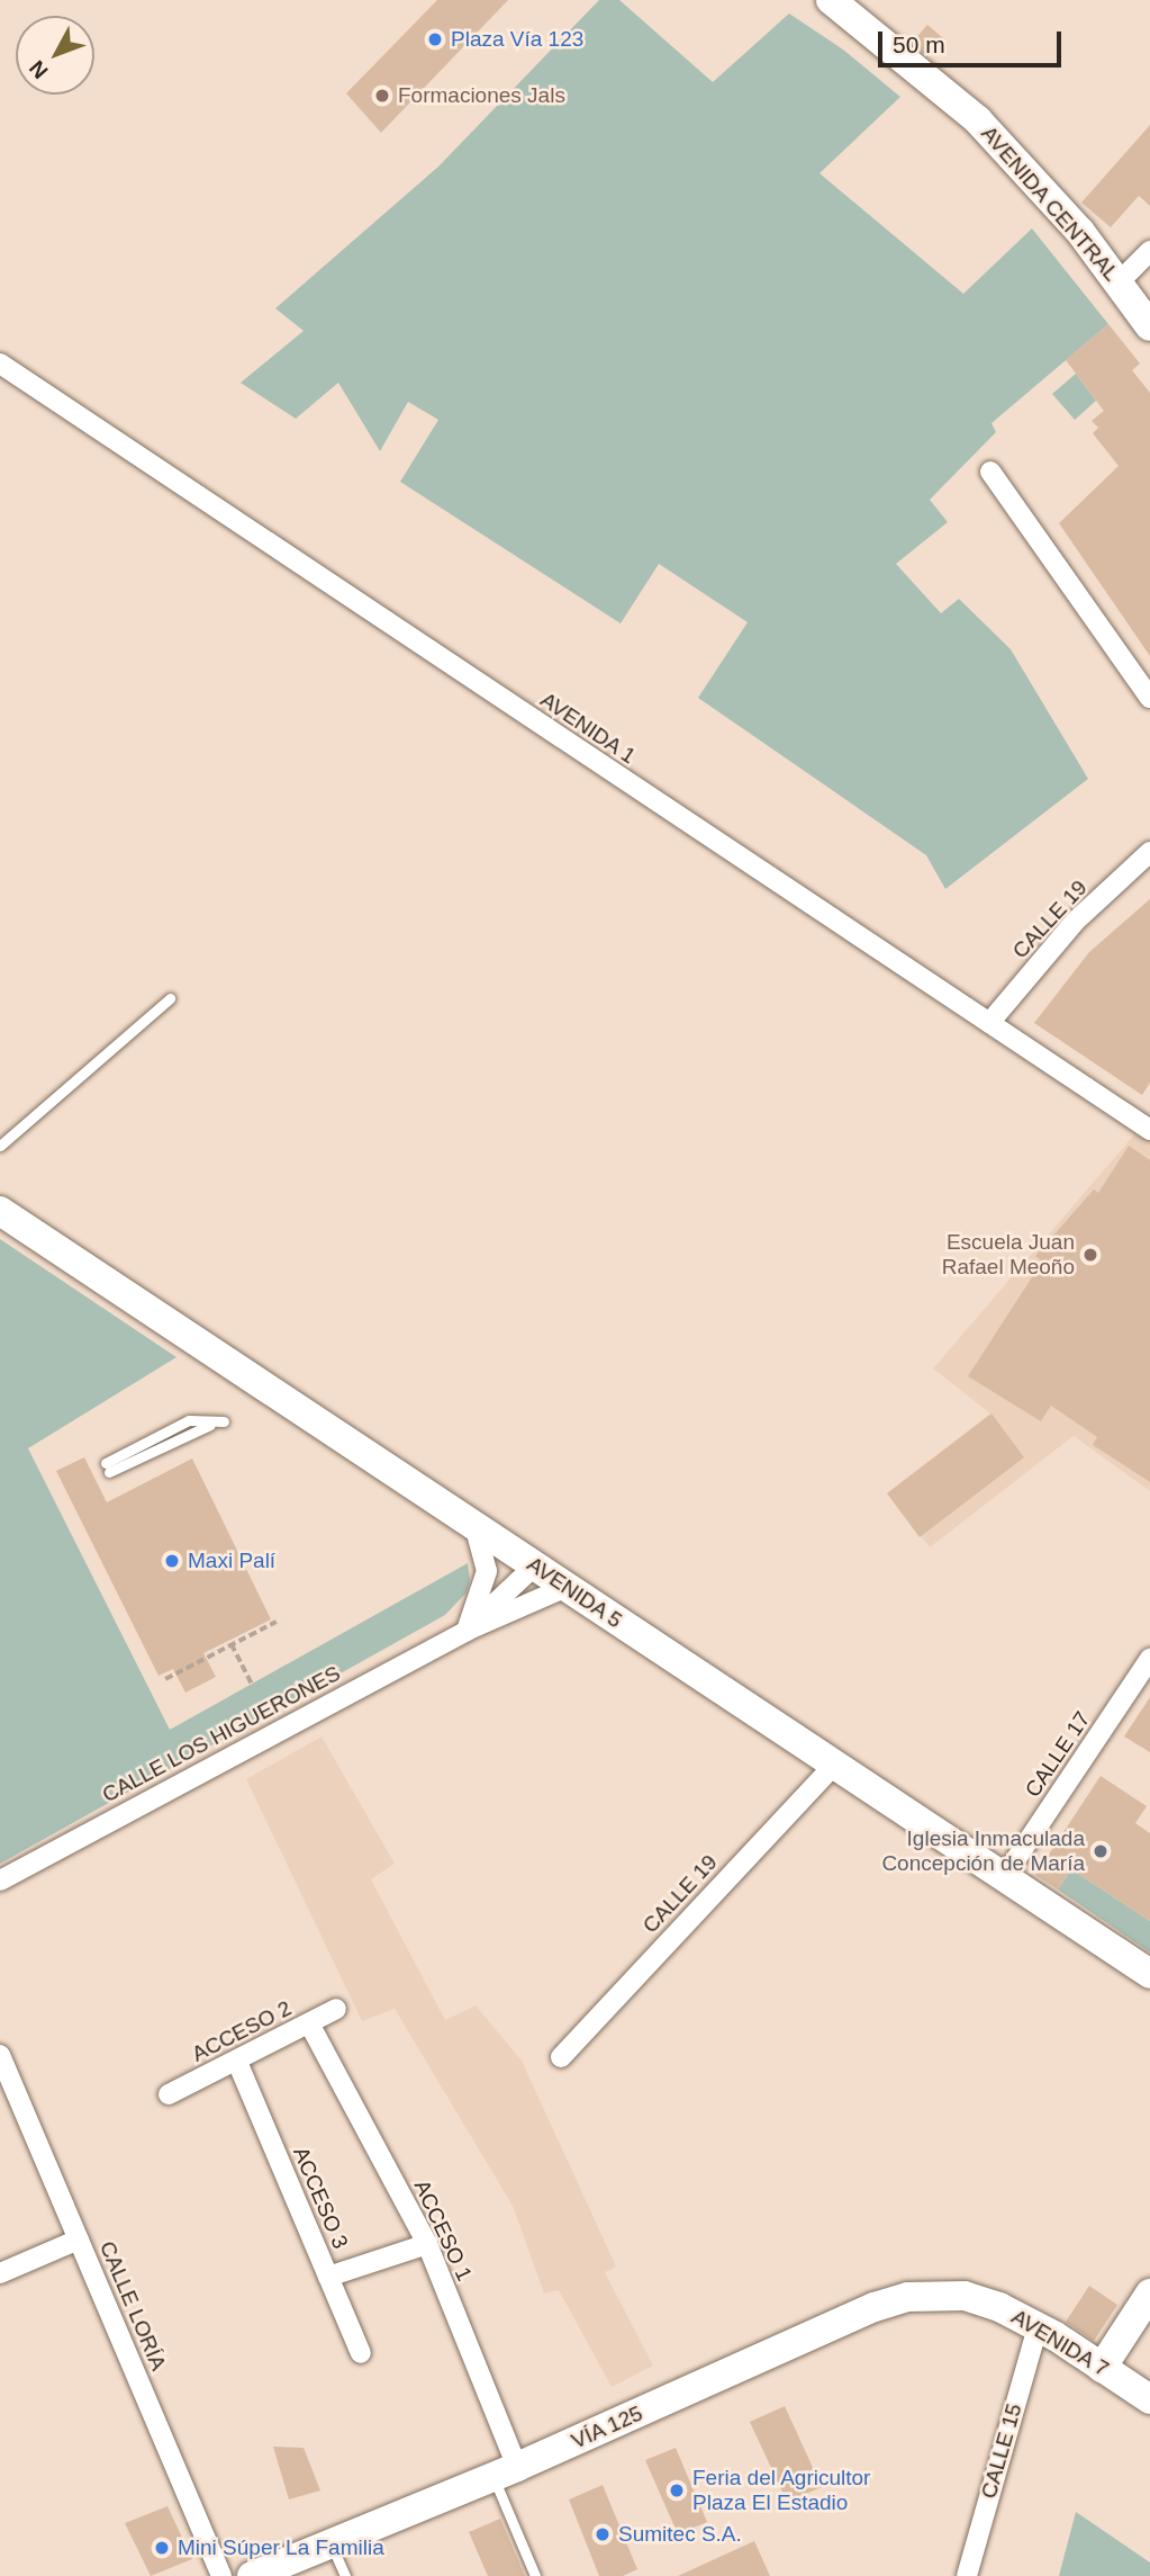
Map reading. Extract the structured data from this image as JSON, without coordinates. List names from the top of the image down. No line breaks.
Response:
{"streets":{"main road":["AVENIDA CENTRAL","AVENIDA 5","AVENIDA 7","VÍA 125"],"street":["AVENIDA 1","CALLE 19","CALLE LOS HIGUERONES","CALLE 17","ACCESO 2","ACCESO 3","ACCESO 1","CALLE LORÍA","CALLE 15"]},"crossings":[["AVENIDA 1","CALLE 19"],["CALLE 19","AVENIDA 5"],["AVENIDA 5","CALLE LOS HIGUERONES"],["AVENIDA 5","CALLE 17"],["ACCESO 2","ACCESO 3"],["ACCESO 2","ACCESO 1"],["ACCESO 1","VÍA 125"],["AVENIDA 7","VÍA 125"],["AVENIDA 7","CALLE 15"]],"places":["Plaza Vía 123","Formaciones Jals","Escuela Juan Rafael Meoño","Maxi Palí","Iglesia Inmaculada Concepción de María","Feria del Agricultor Plaza El Estadio","Sumitec S.A.","Mini Súper La Familia"],"scale_bar":"50 m","north":"bottom left"}
